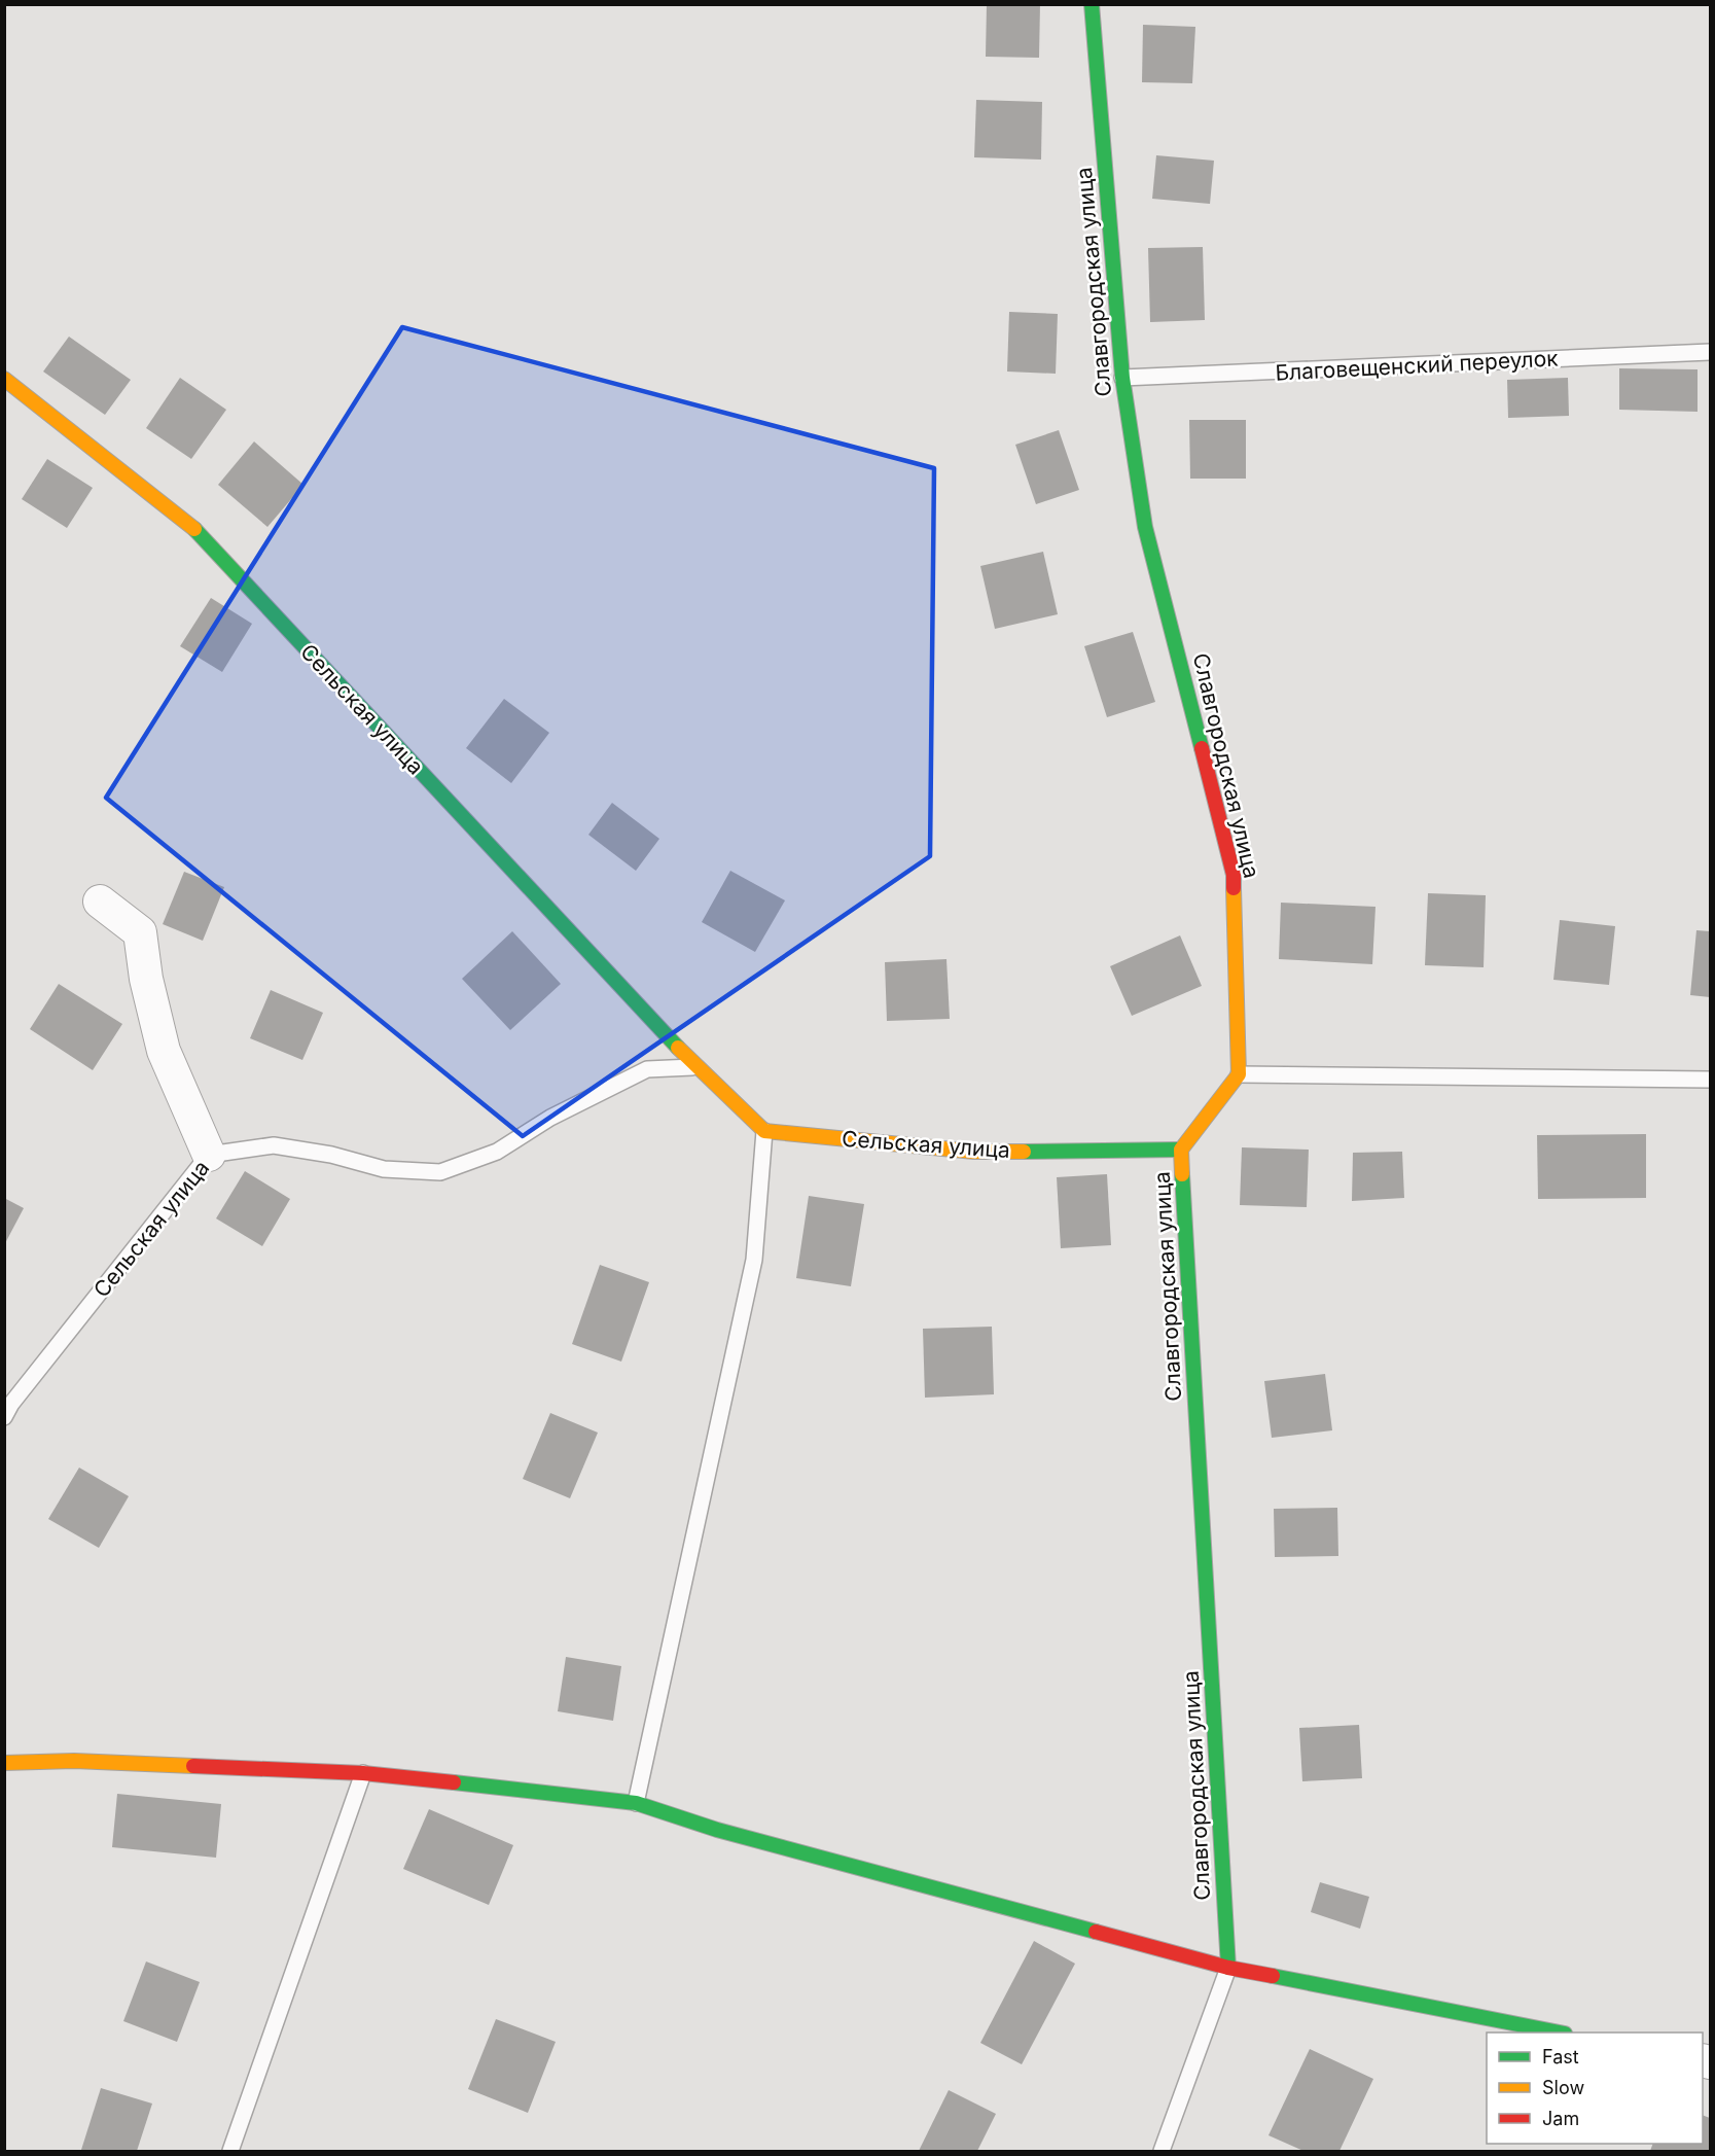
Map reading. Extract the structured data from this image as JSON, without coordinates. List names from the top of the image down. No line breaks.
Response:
{"streets":{"street":["Славгородская улица","Сельская улица"],"lane":["Благовещенский переулок"]},"crossings":[["Славгородская улица","Благовещенский переулок"],["Славгородская улица","Сельская улица"]],"legend":["Fast","Slow","Jam"]}
